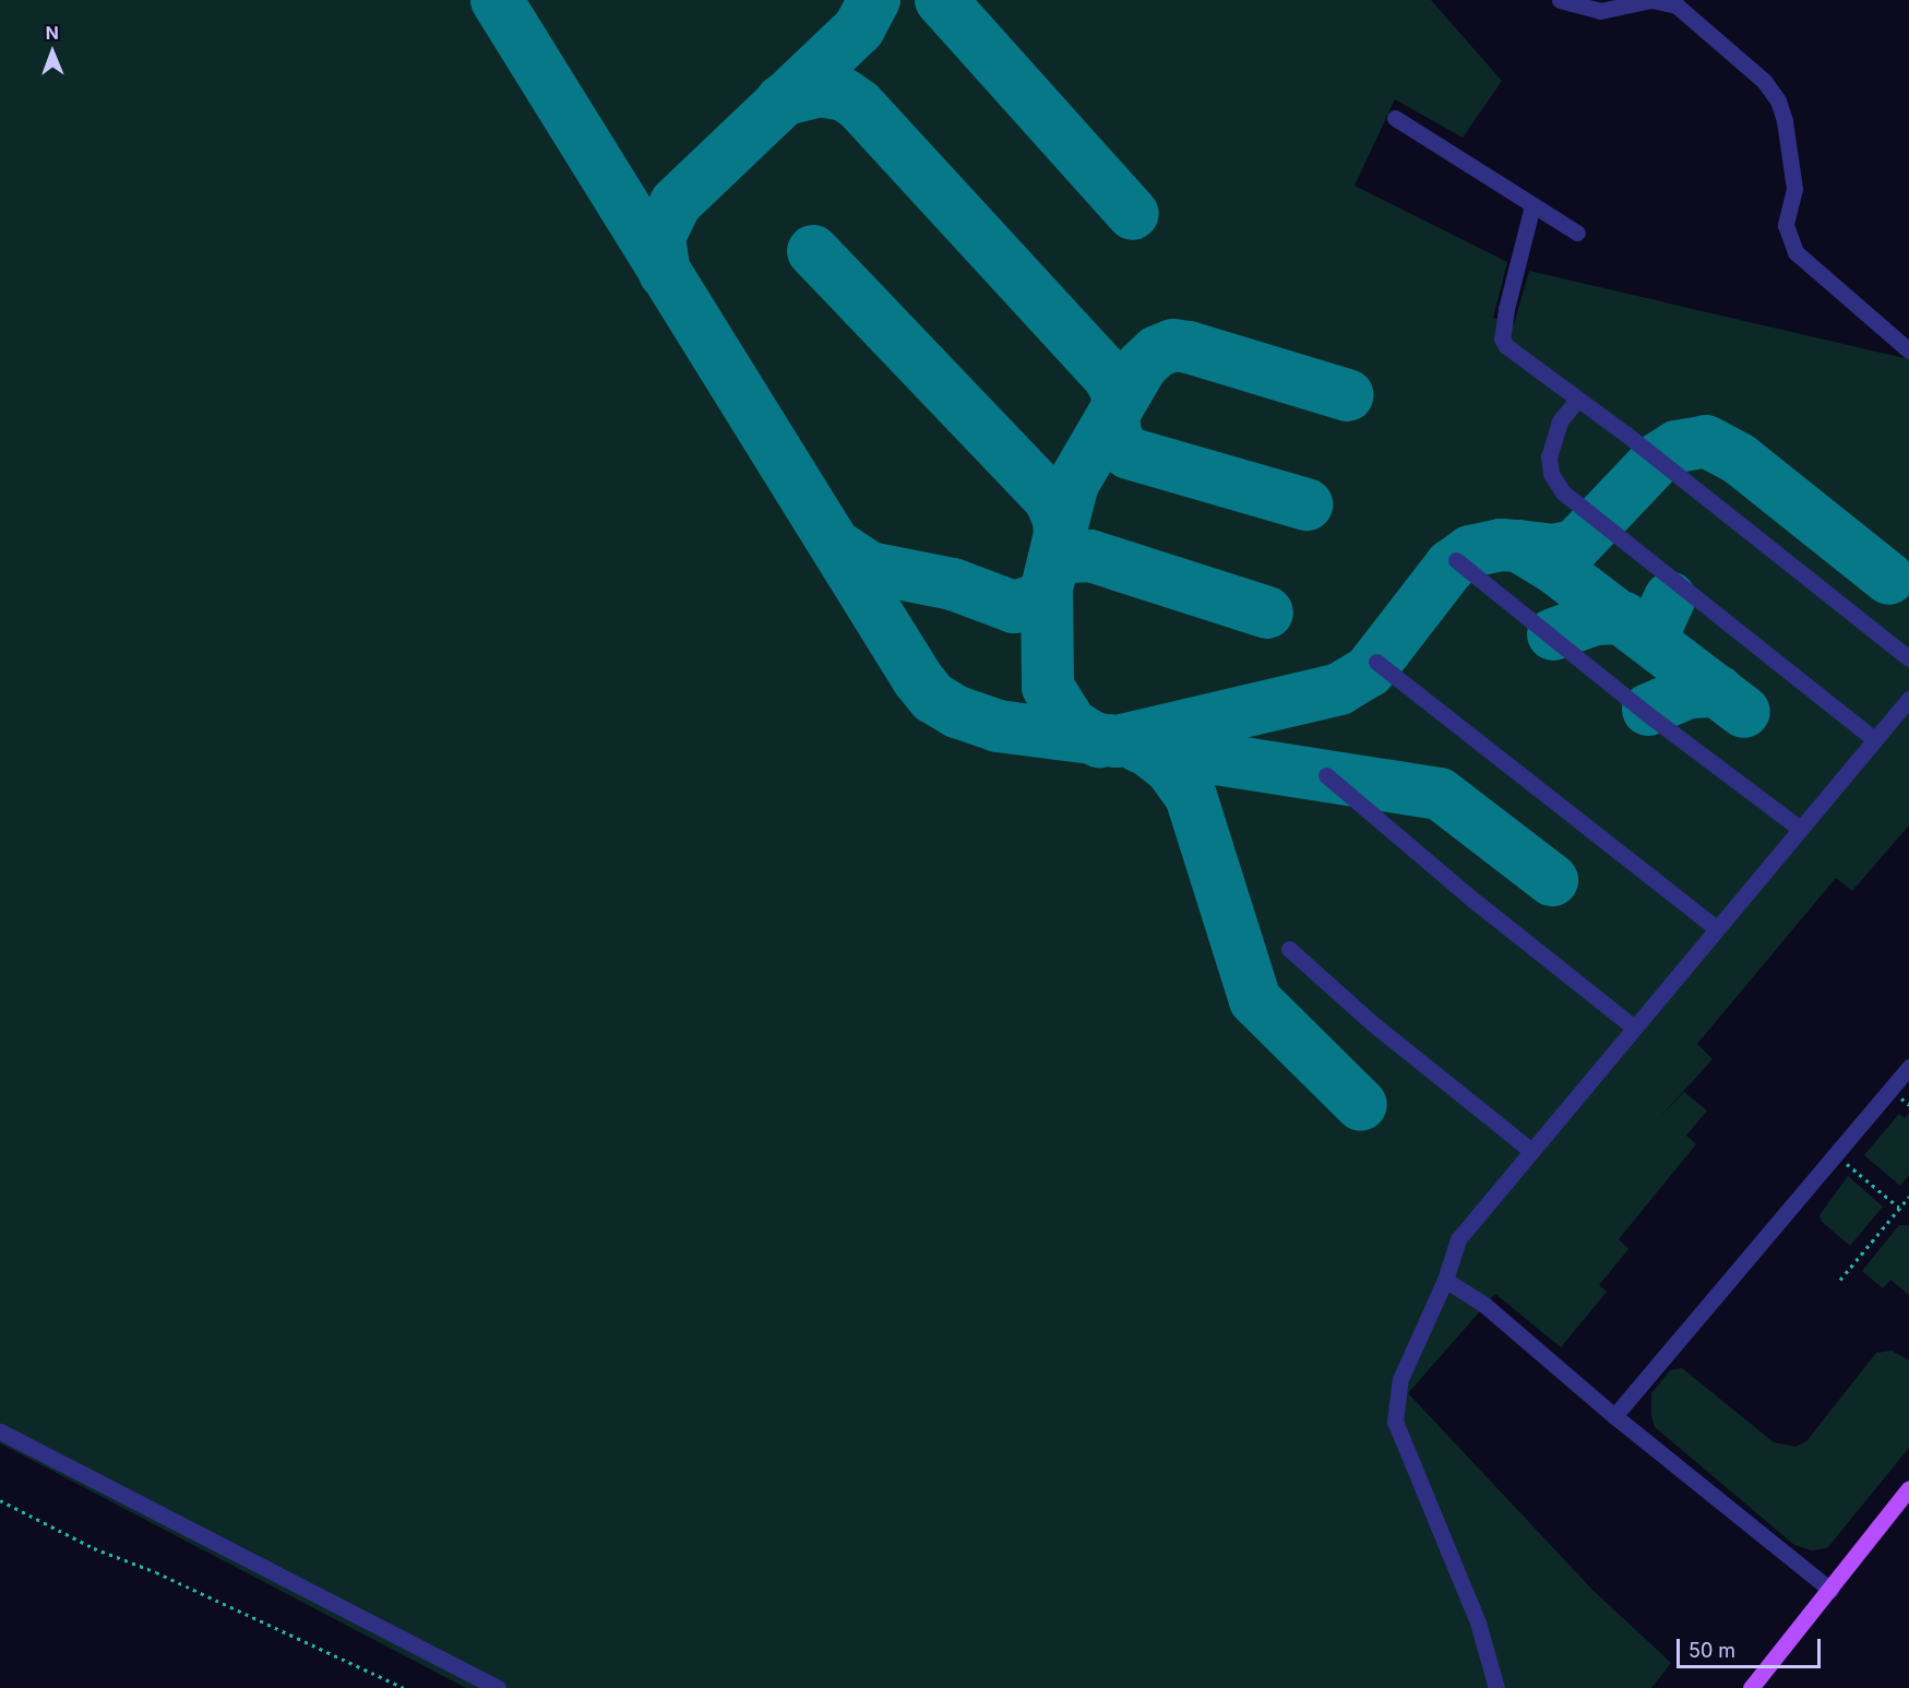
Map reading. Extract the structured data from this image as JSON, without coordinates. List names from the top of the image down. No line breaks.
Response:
{"scale_bar":"50 m","north":"top"}
